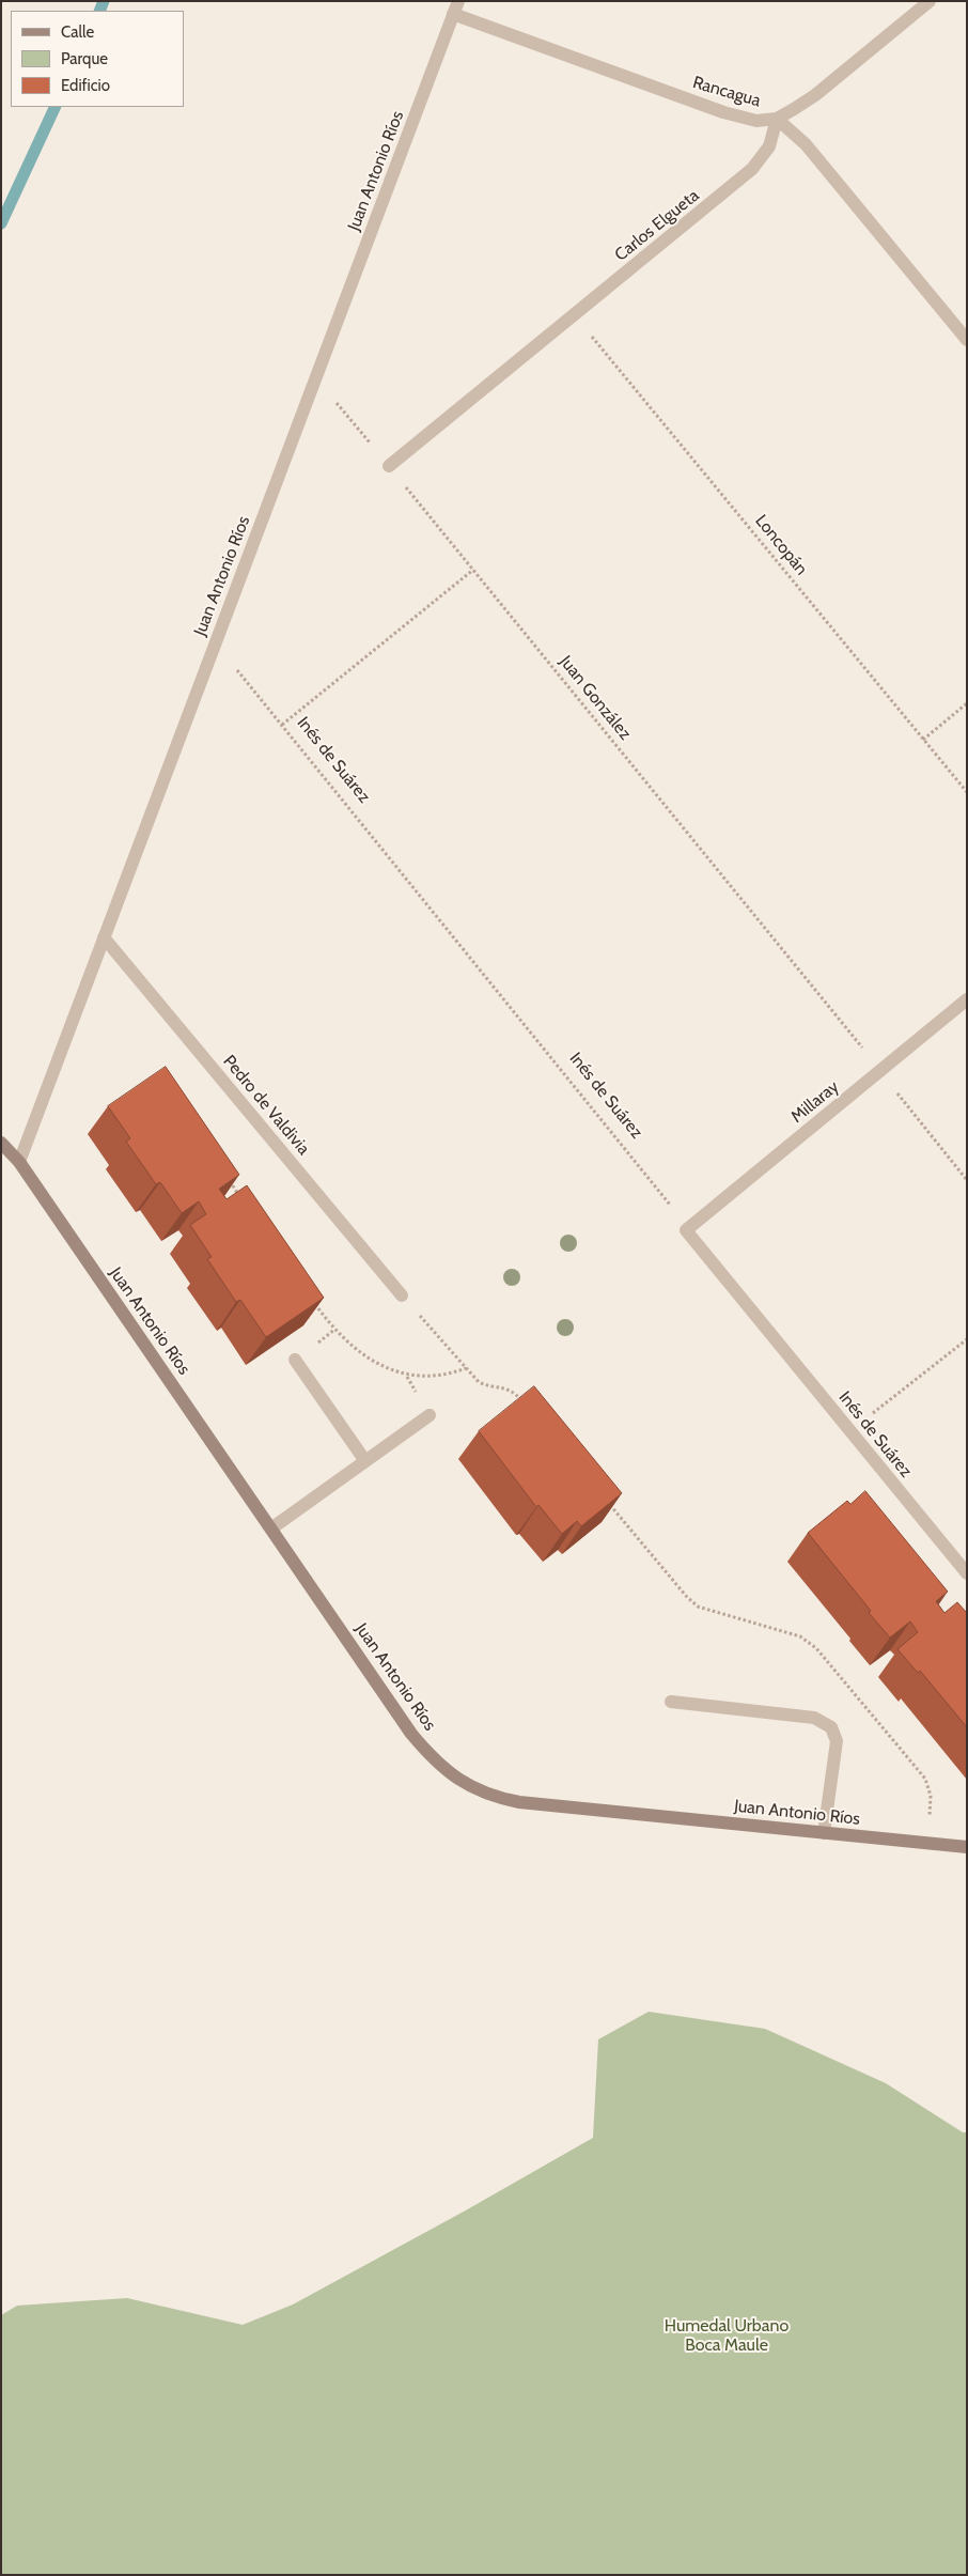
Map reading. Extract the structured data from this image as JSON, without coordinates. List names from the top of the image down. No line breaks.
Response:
{"streets":{"street":["Rancagua","Juan Antonio Ríos","Carlos Elgueta","Inés de Suárez","Millaray","Pedro de Valdivia"],"path":["Loncopán","Juan González"]},"crossings":[["Rancagua","Juan Antonio Ríos"],["Rancagua","Carlos Elgueta"],["Juan Antonio Ríos","Juan González"],["Juan Antonio Ríos","Inés de Suárez"],["Juan Antonio Ríos","Pedro de Valdivia"],["Carlos Elgueta","Loncopán"],["Carlos Elgueta","Juan González"],["Inés de Suárez","Millaray"]],"parks":["Humedal Urbano Boca Maule"],"legend":["Calle","Parque","Edificio"]}
